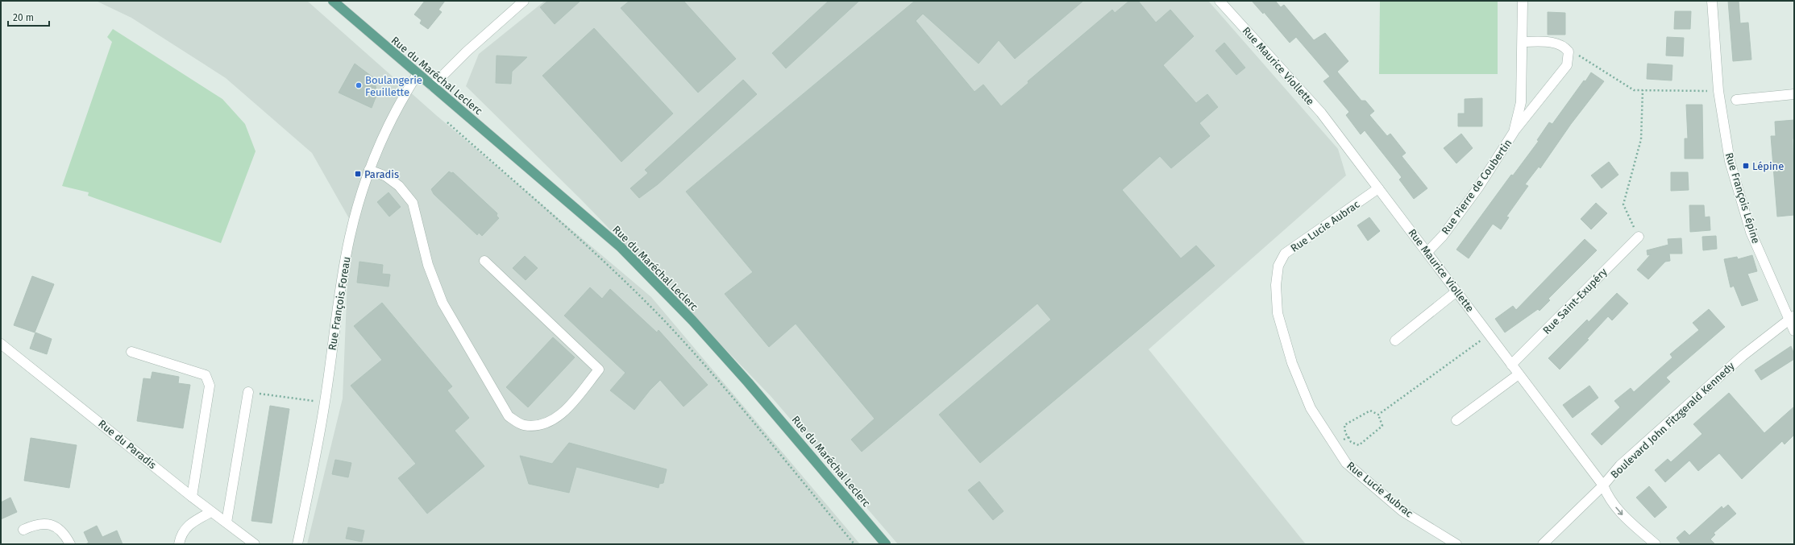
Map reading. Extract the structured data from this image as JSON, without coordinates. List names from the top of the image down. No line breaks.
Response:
{"streets":{"main road":["Rue du Maréchal Leclerc"],"street":["Rue Maurice Viollette","Rue Pierre de Coubertin","Rue François Lépine","Rue Lucie Aubrac","Rue Saint-Exupéry","Rue François Foreau","Boulevard John Fitzgerald Kennedy","Rue du Paradis"]},"crossings":[["Rue Maurice Viollette","Rue Pierre de Coubertin"],["Rue Maurice Viollette","Rue Lucie Aubrac"],["Rue Maurice Viollette","Rue Saint-Exupéry"],["Rue Maurice Viollette","Boulevard John Fitzgerald Kennedy"],["Rue du Maréchal Leclerc","Rue François Foreau"],["Rue François Lépine","Boulevard John Fitzgerald Kennedy"]],"places":{"other":["Boulangerie Feuillette"],"transit":["Lépine","Paradis"]},"scale_bar":"20 m"}
